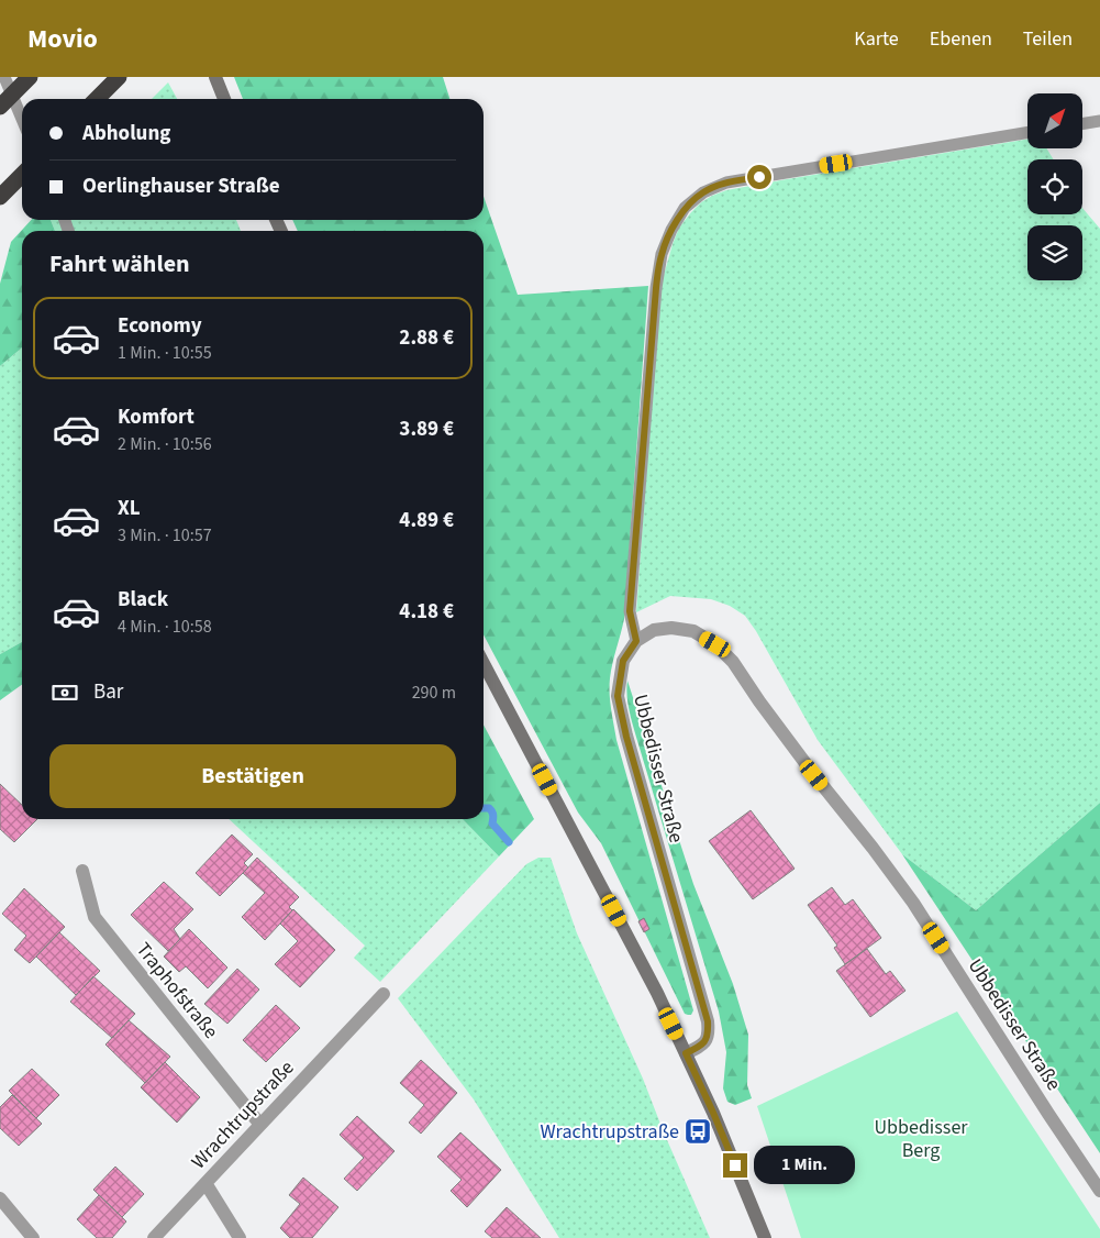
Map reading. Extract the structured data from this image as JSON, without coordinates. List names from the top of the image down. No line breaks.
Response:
{"streets":{"street":["Ubbedisser Straße","Traphofstraße","Wrachtrupstraße"]},"crossings":[["Traphofstraße","Wrachtrupstraße"]],"parks":["Ubbedisser Berg"],"places":{"bus stop":["Wrachtrupstraße"]},"north":"top right","page":{"header":"Movio","nav":["Karte","Ebenen","Teilen"],"banner":["Abholung","Oerlinghauser Straße"],"heading":"Fahrt wählen","list":[{"name":"Economy","note":"1 Min. · 10:55","value":"2.88 €"},{"name":"Komfort","note":"2 Min. · 10:56","value":"3.89 €"},{"name":"XL","note":"3 Min. · 10:57","value":"4.89 €"},{"name":"Black","note":"4 Min. · 10:58","value":"4.18 €"}],"pay":["Bar","290 m"],"buttons":"Bestätigen","bubble":"1 Min."}}
